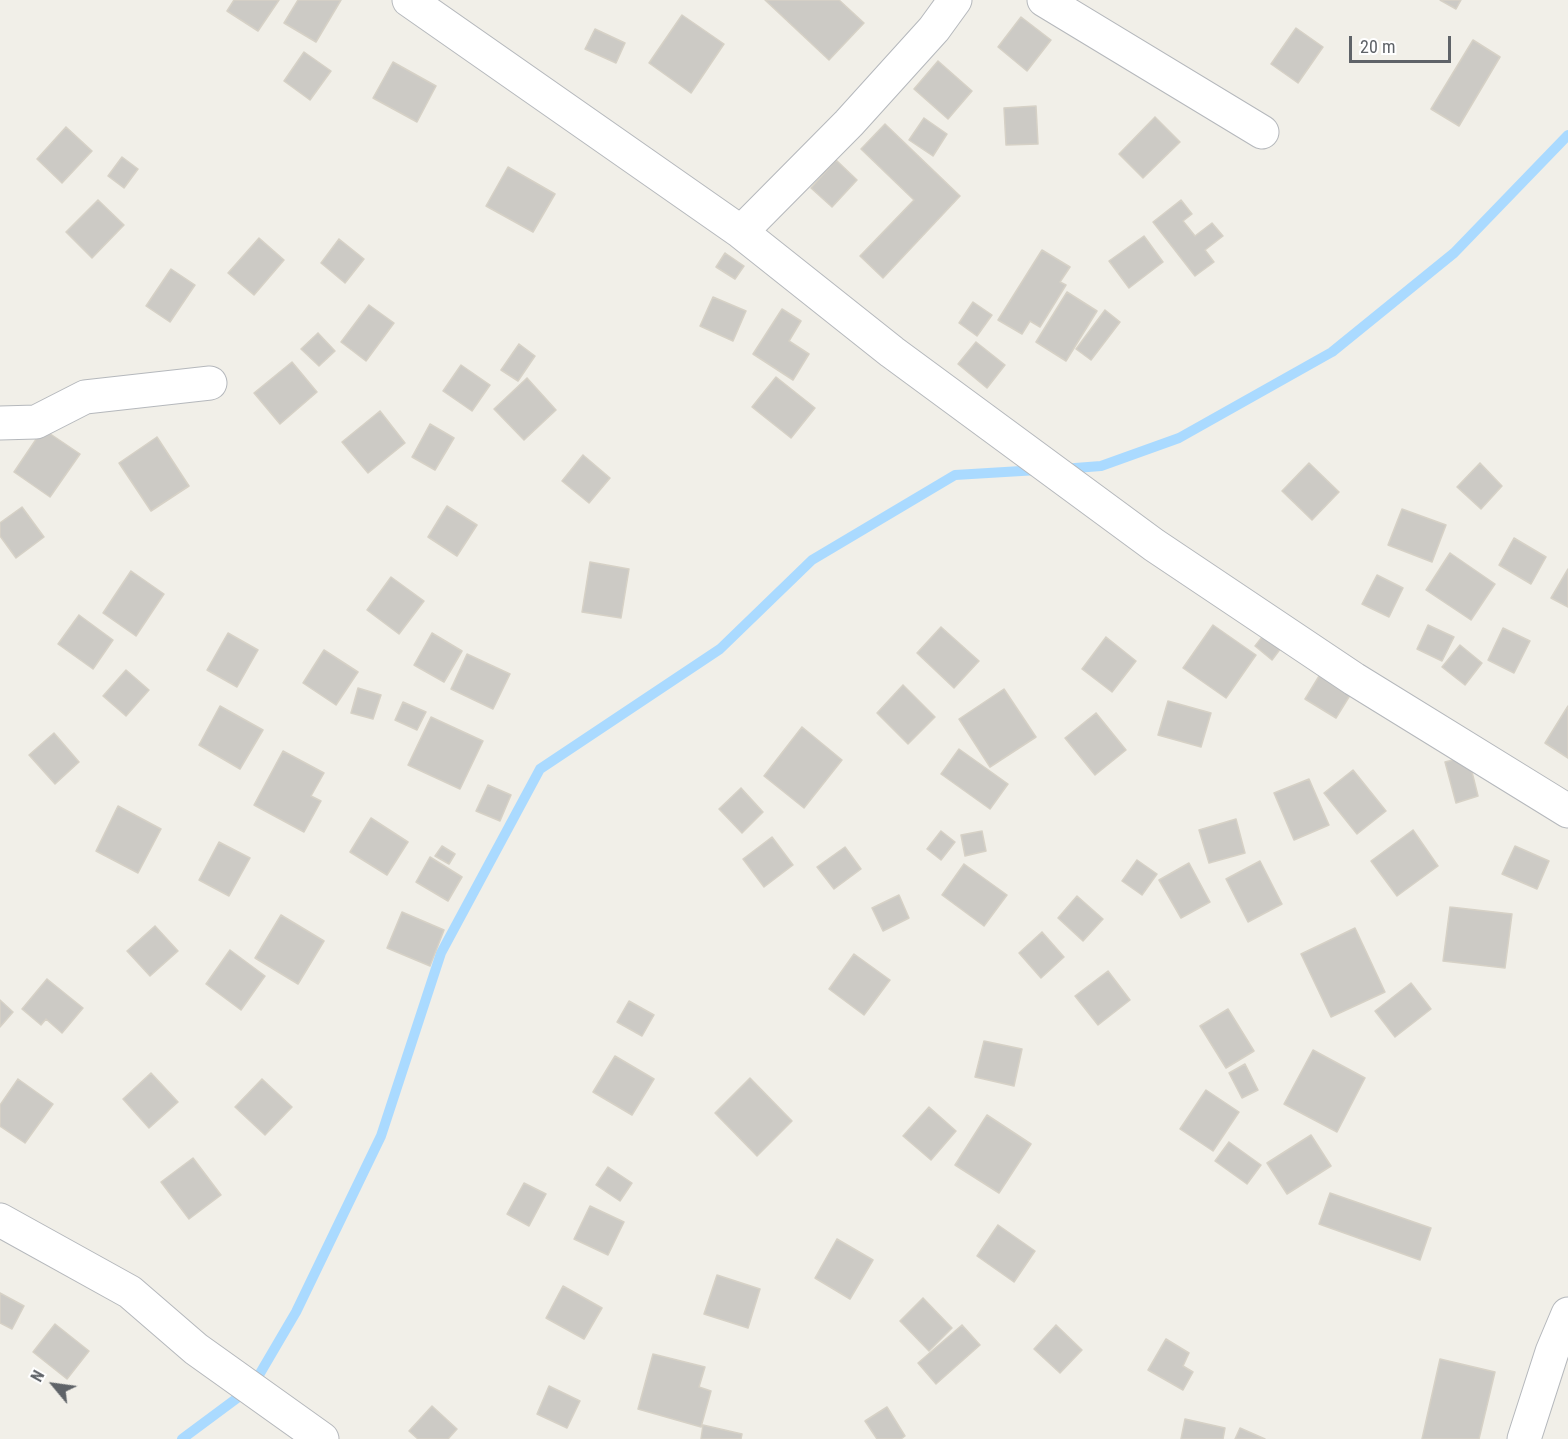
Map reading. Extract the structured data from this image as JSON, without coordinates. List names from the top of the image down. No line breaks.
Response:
{"scale_bar":"20 m","north":"top left"}
